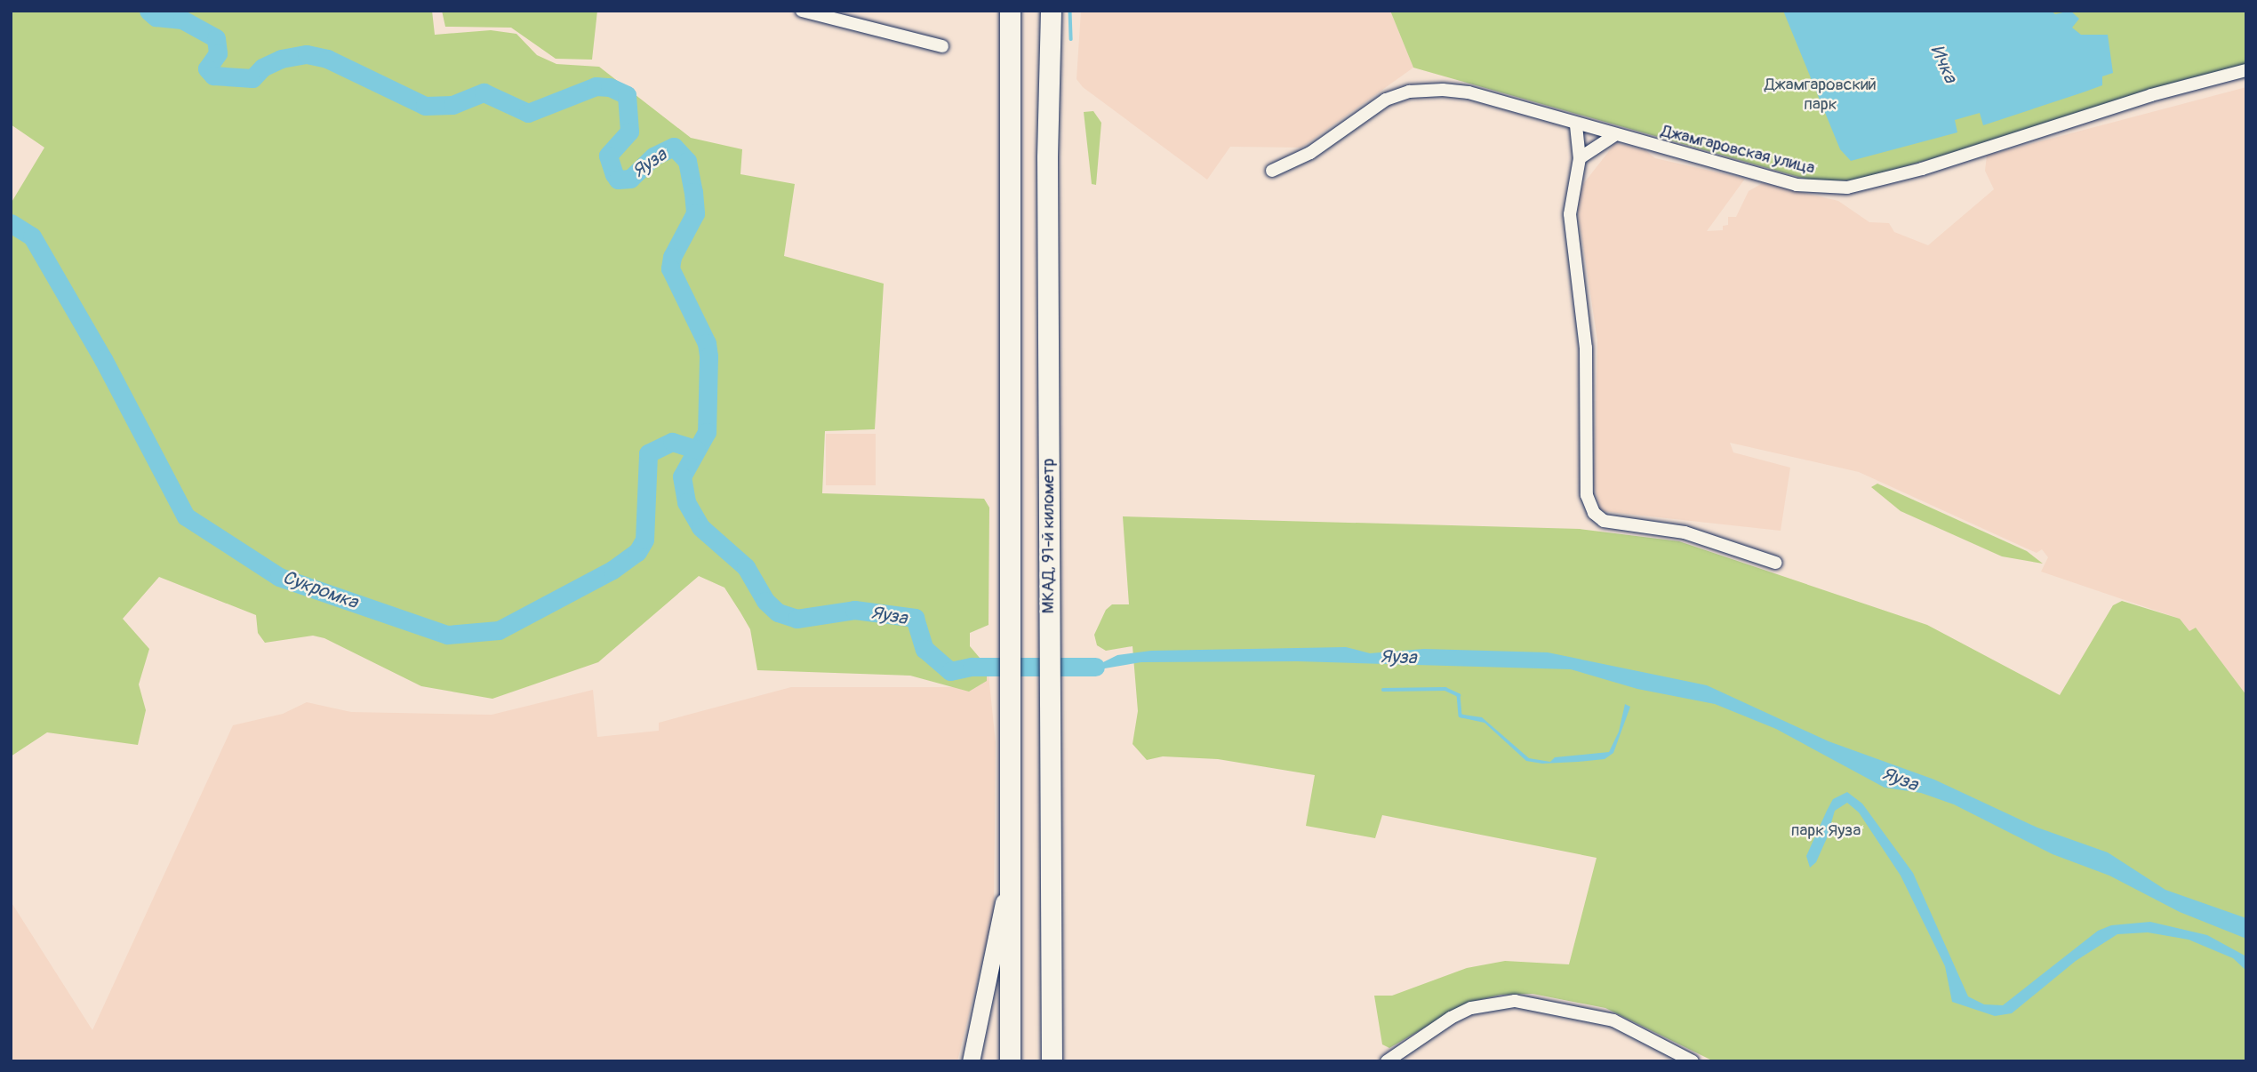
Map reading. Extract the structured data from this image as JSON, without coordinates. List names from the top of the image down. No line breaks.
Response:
{"streets":{"highway":["МКАД, 91-й километр"],"street":["Джамгаровская улица"]},"water":["Ичка","Яуза","Сукромка"],"parks":["Джамгаровский парк","парк Яуза"]}
